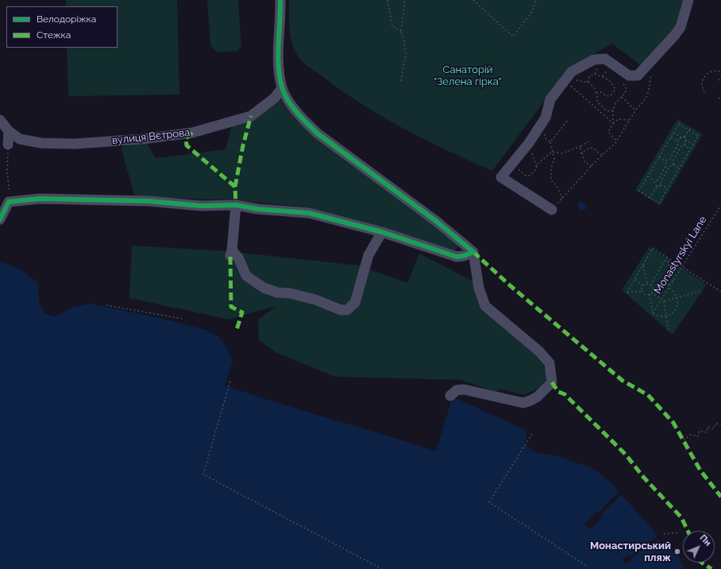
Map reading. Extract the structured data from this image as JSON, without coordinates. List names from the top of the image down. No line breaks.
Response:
{"streets":{"street":["вулиця Вєтрова"],"path":["Monastyrskyi Lane"]},"parks":["Санаторій \"Зелена гірка\""],"places":["Монастирський пляж"],"legend":["Велодоріжка","Стежка"],"north":"top right"}
